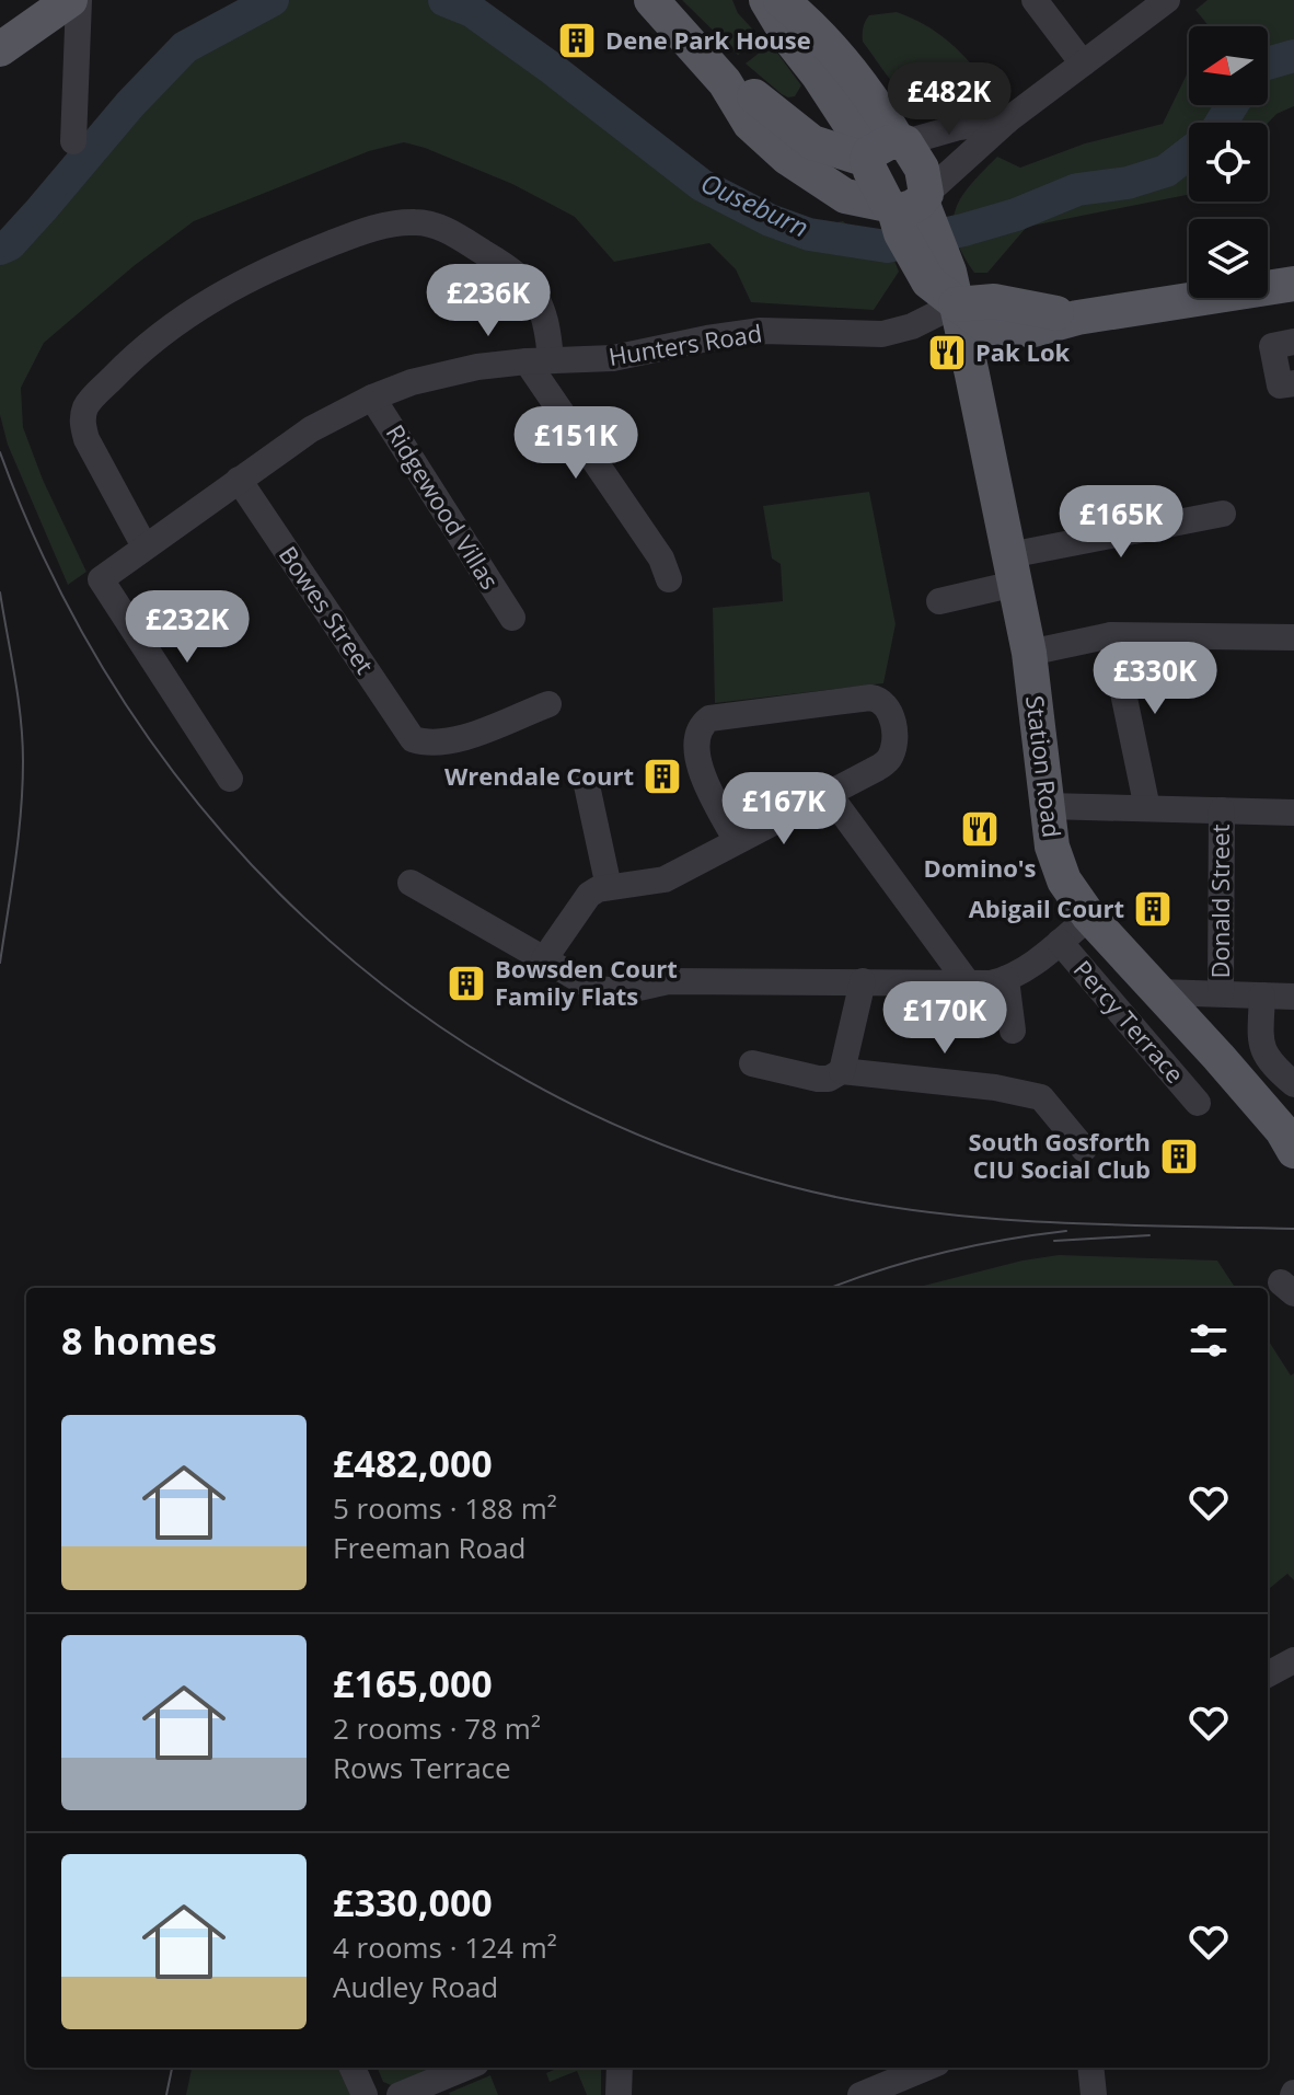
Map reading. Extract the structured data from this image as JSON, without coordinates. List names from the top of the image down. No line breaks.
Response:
{"streets":{"main road":["Station Road"],"street":["Hunters Road","Ridgewood Villas","Bowes Street","Donald Street","Percy Terrace"]},"crossings":[["Hunters Road","Ridgewood Villas"],["Hunters Road","Bowes Street"],["Hunters Road","Station Road"]],"water":["Ouseburn"],"places":{"building":["Dene Park House","Wrendale Court","Abigail Court","Bowsden Court Family Flats","South Gosforth CIU Social Club"],"restaurant":["Pak Lok","Domino's"]},"north":"left","page":{"price":["£482K","£236K","£151K","£165K","£232K","£330K","£167K","£170K"],"heading":"8 homes","list":[{"name":"£482,000","note":"5 rooms · 188 m² · Freeman Road"},{"name":"£165,000","note":"2 rooms · 78 m² · Rows Terrace"},{"name":"£330,000","note":"4 rooms · 124 m² · Audley Road"}]}}
